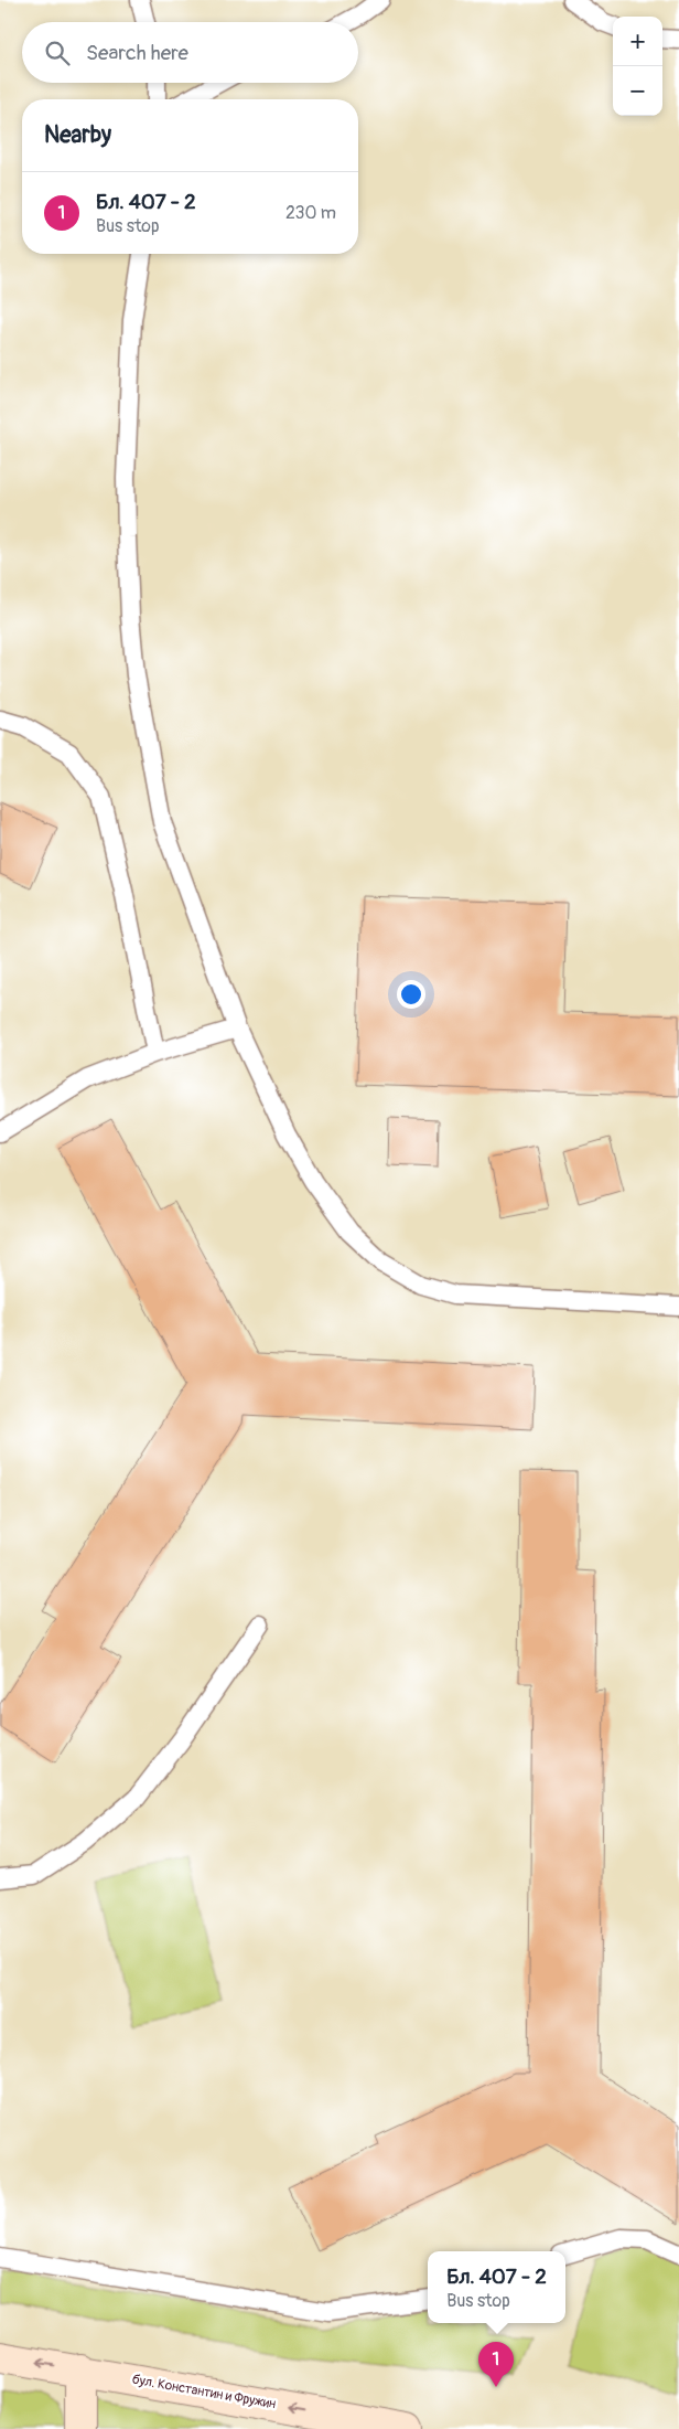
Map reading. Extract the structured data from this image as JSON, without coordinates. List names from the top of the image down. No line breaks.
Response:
{"streets":{"street":["бул. Константин и Фружин"]},"one_way":["бул. Константин и Фружин"],"page":{"map_buttons":["+","−"],"search":"Search here","heading":"Nearby","list":[{"mark":"1","name":"Бл. 407 - 2","note":"Bus stop","value":"230 m"}],"popup":["Бл. 407 - 2","Bus stop"],"pins":"1"}}
